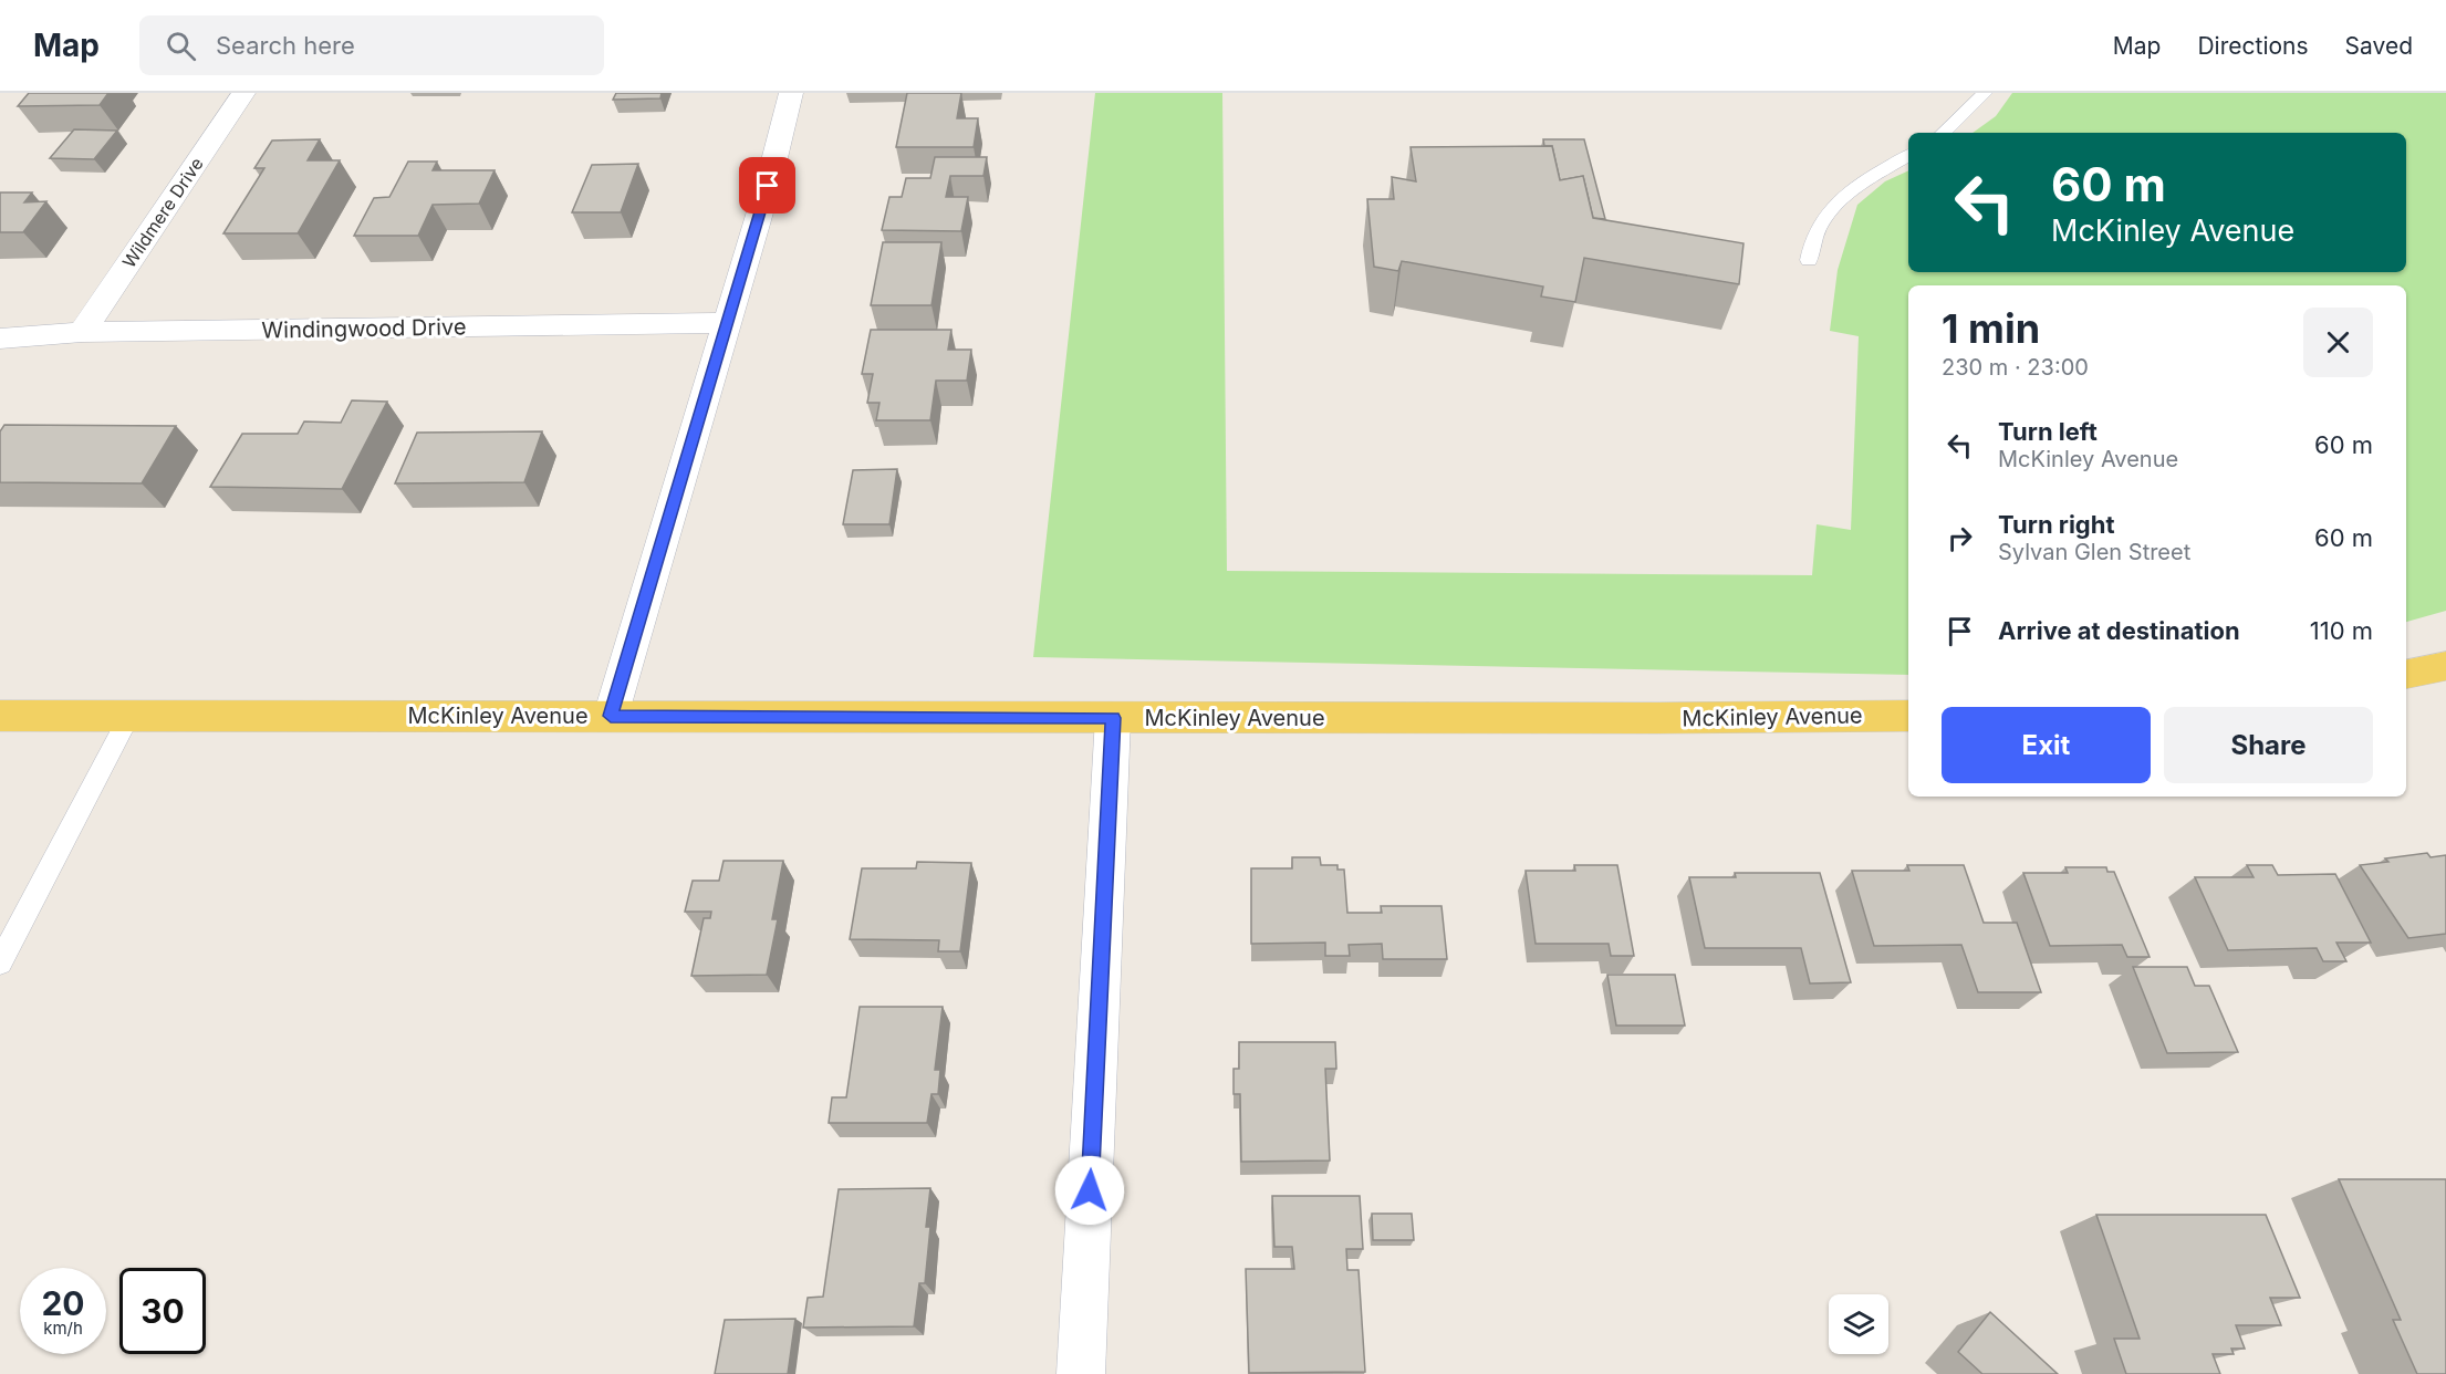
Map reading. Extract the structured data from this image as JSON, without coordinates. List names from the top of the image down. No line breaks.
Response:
{"streets":{"main road":["McKinley Avenue"],"street":["Wildmere Drive","Windingwood Drive"]},"crossings":[["Wildmere Drive","Windingwood Drive"]],"page":{"header":"Map","search":"Search here","nav":["Map","Directions","Saved"],"turn":["60 m","McKinley Avenue"],"heading":["1 min","230 m · 23:00"],"list":[{"name":"Turn left","note":"McKinley Avenue","value":"60 m"},{"name":"Turn right","note":"Sylvan Glen Street","value":"60 m"},{"name":"Arrive at destination","value":"110 m"}],"buttons":["Exit","Share"],"speed":"20 km/h","limit":"30"}}
